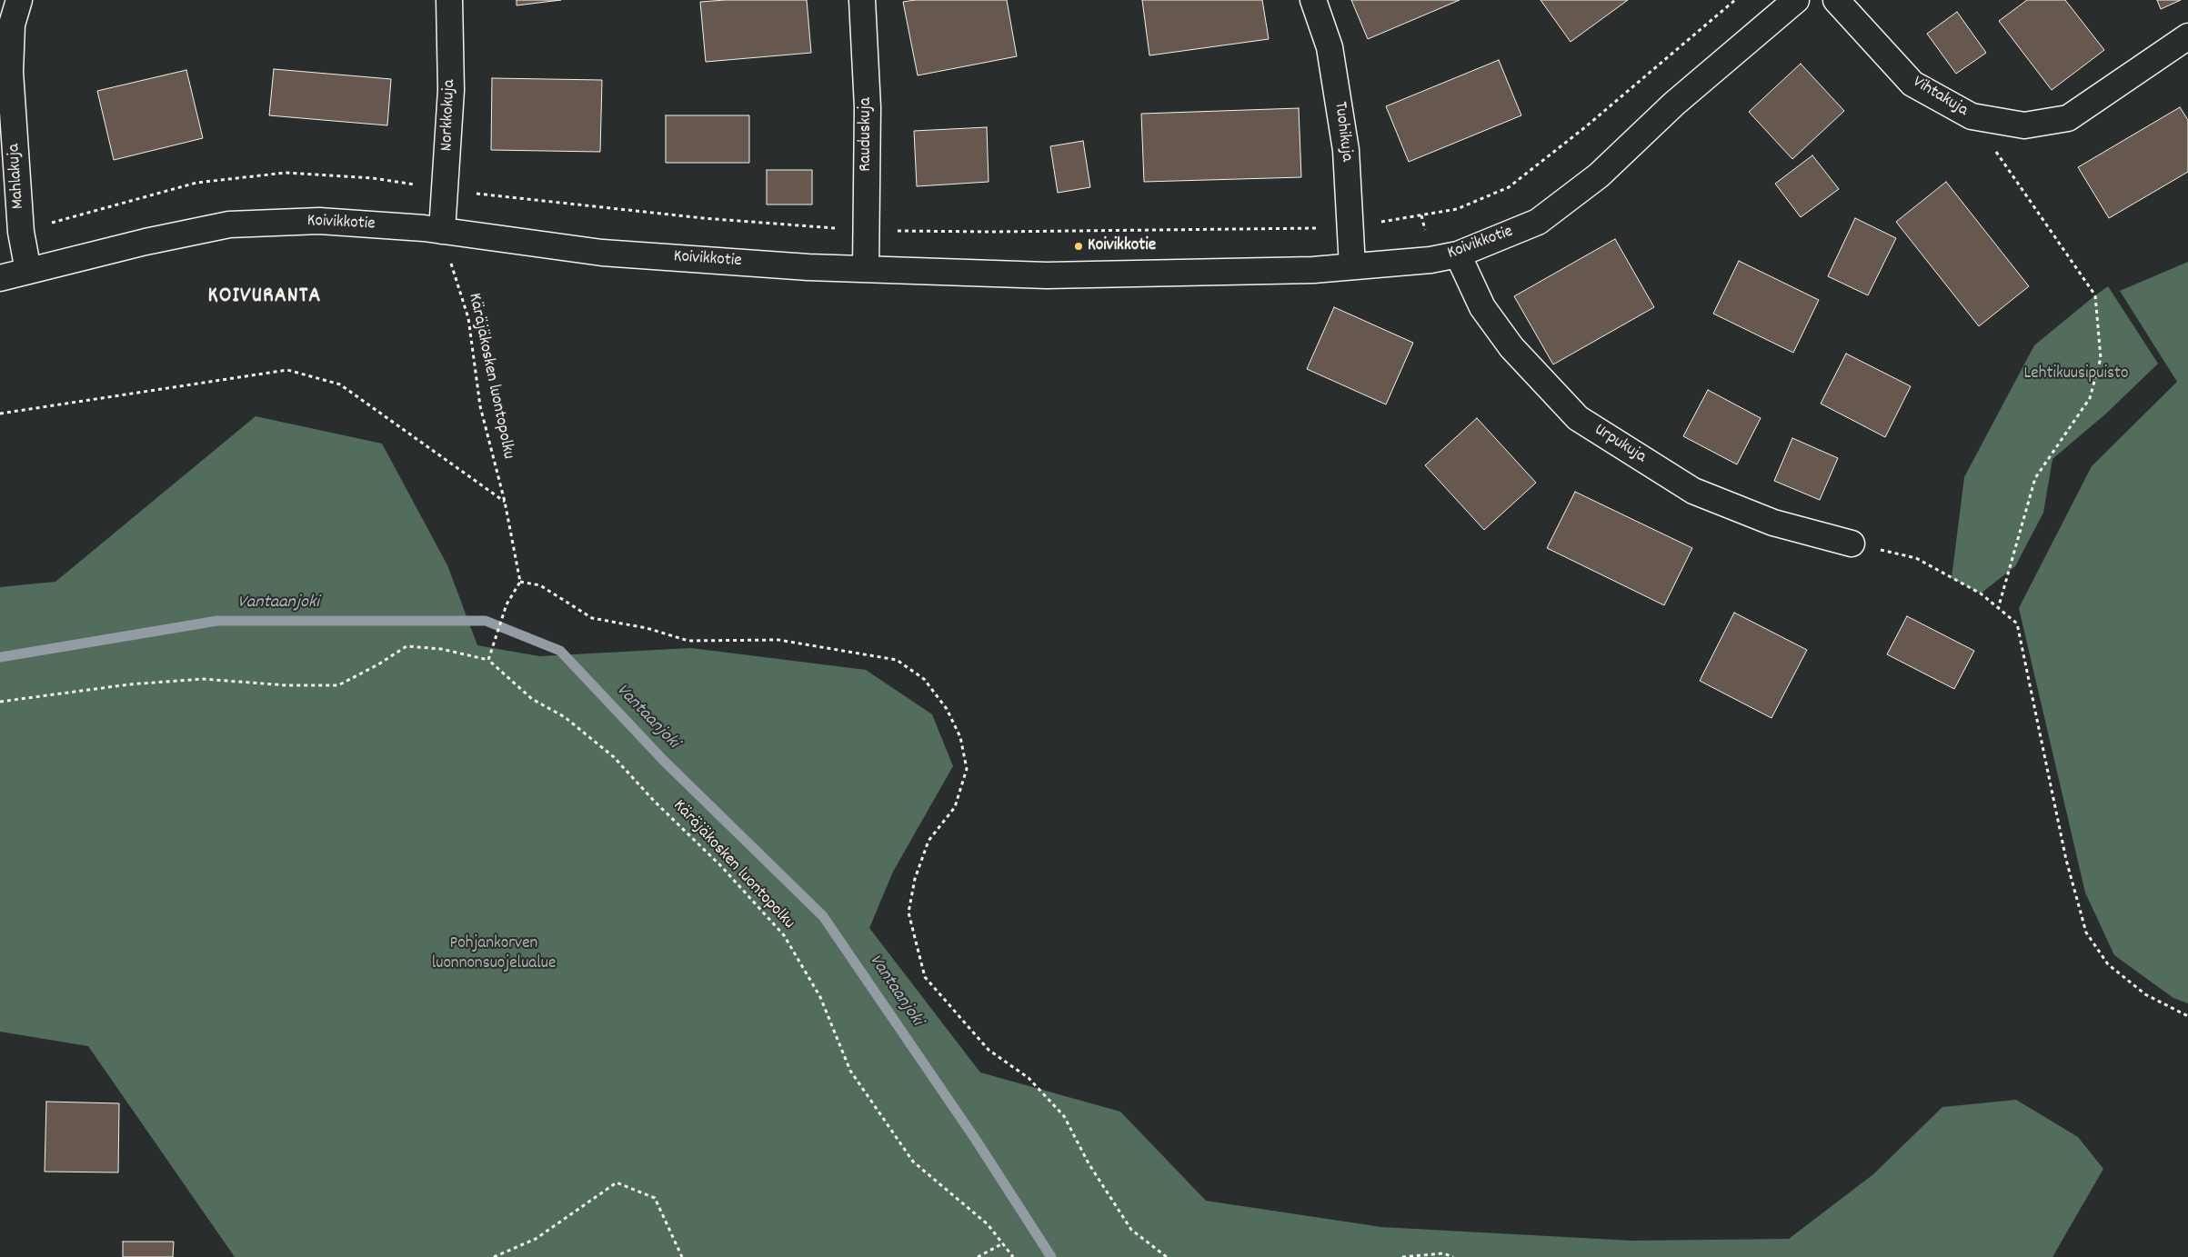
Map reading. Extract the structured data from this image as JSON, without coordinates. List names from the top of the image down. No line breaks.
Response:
{"streets":{"street":["Vihtakuja","Norkkokuja","Tuohikuja","Rauduskuja","Mahlakuja","Koivikkotie","Urpukuja"],"path":["Käräjäkosken luontopolku"]},"crossings":[["Norkkokuja","Koivikkotie"],["Norkkokuja","Käräjäkosken luontopolku"],["Tuohikuja","Koivikkotie"],["Rauduskuja","Koivikkotie"],["Mahlakuja","Koivikkotie"],["Koivikkotie","Käräjäkosken luontopolku"],["Koivikkotie","Urpukuja"]],"districts":["KOIVURANTA"],"water":["Vantaanjoki"],"parks":["Lehtikuusipuisto","Pohjankorven luonnonsuojelualue"],"places":["Koivikkotie"]}
